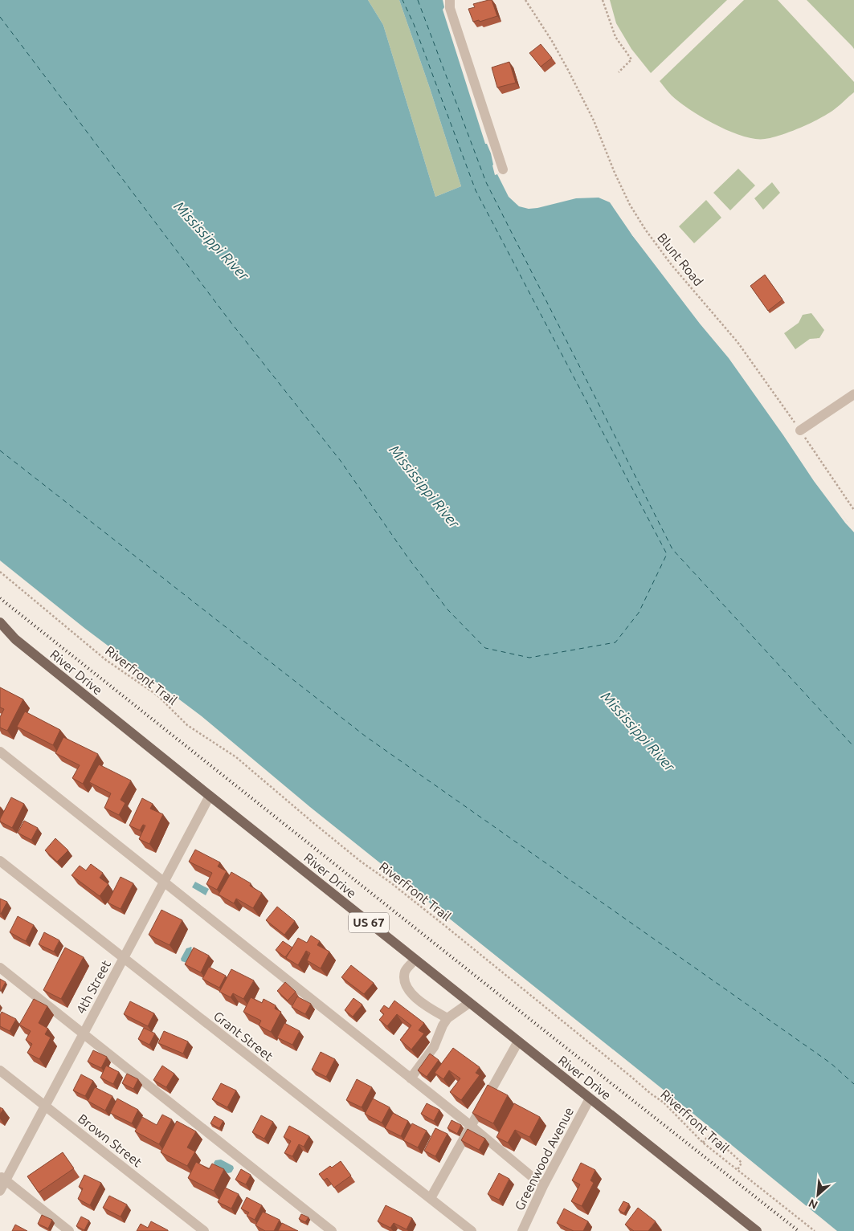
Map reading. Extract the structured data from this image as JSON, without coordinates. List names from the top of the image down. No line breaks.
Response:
{"streets":{"main road":["River Drive","US 67"],"street":["4th Street","Grant Street","Brown Street","Greenwood Avenue"],"path":["Blunt Road","Riverfront Trail"]},"crossings":[["River Drive","US 67"],["River Drive","4th Street"],["River Drive","Greenwood Avenue"],["4th Street","Grant Street"],["4th Street","Brown Street"]],"water":["Mississippi River"],"north":"bottom left"}
